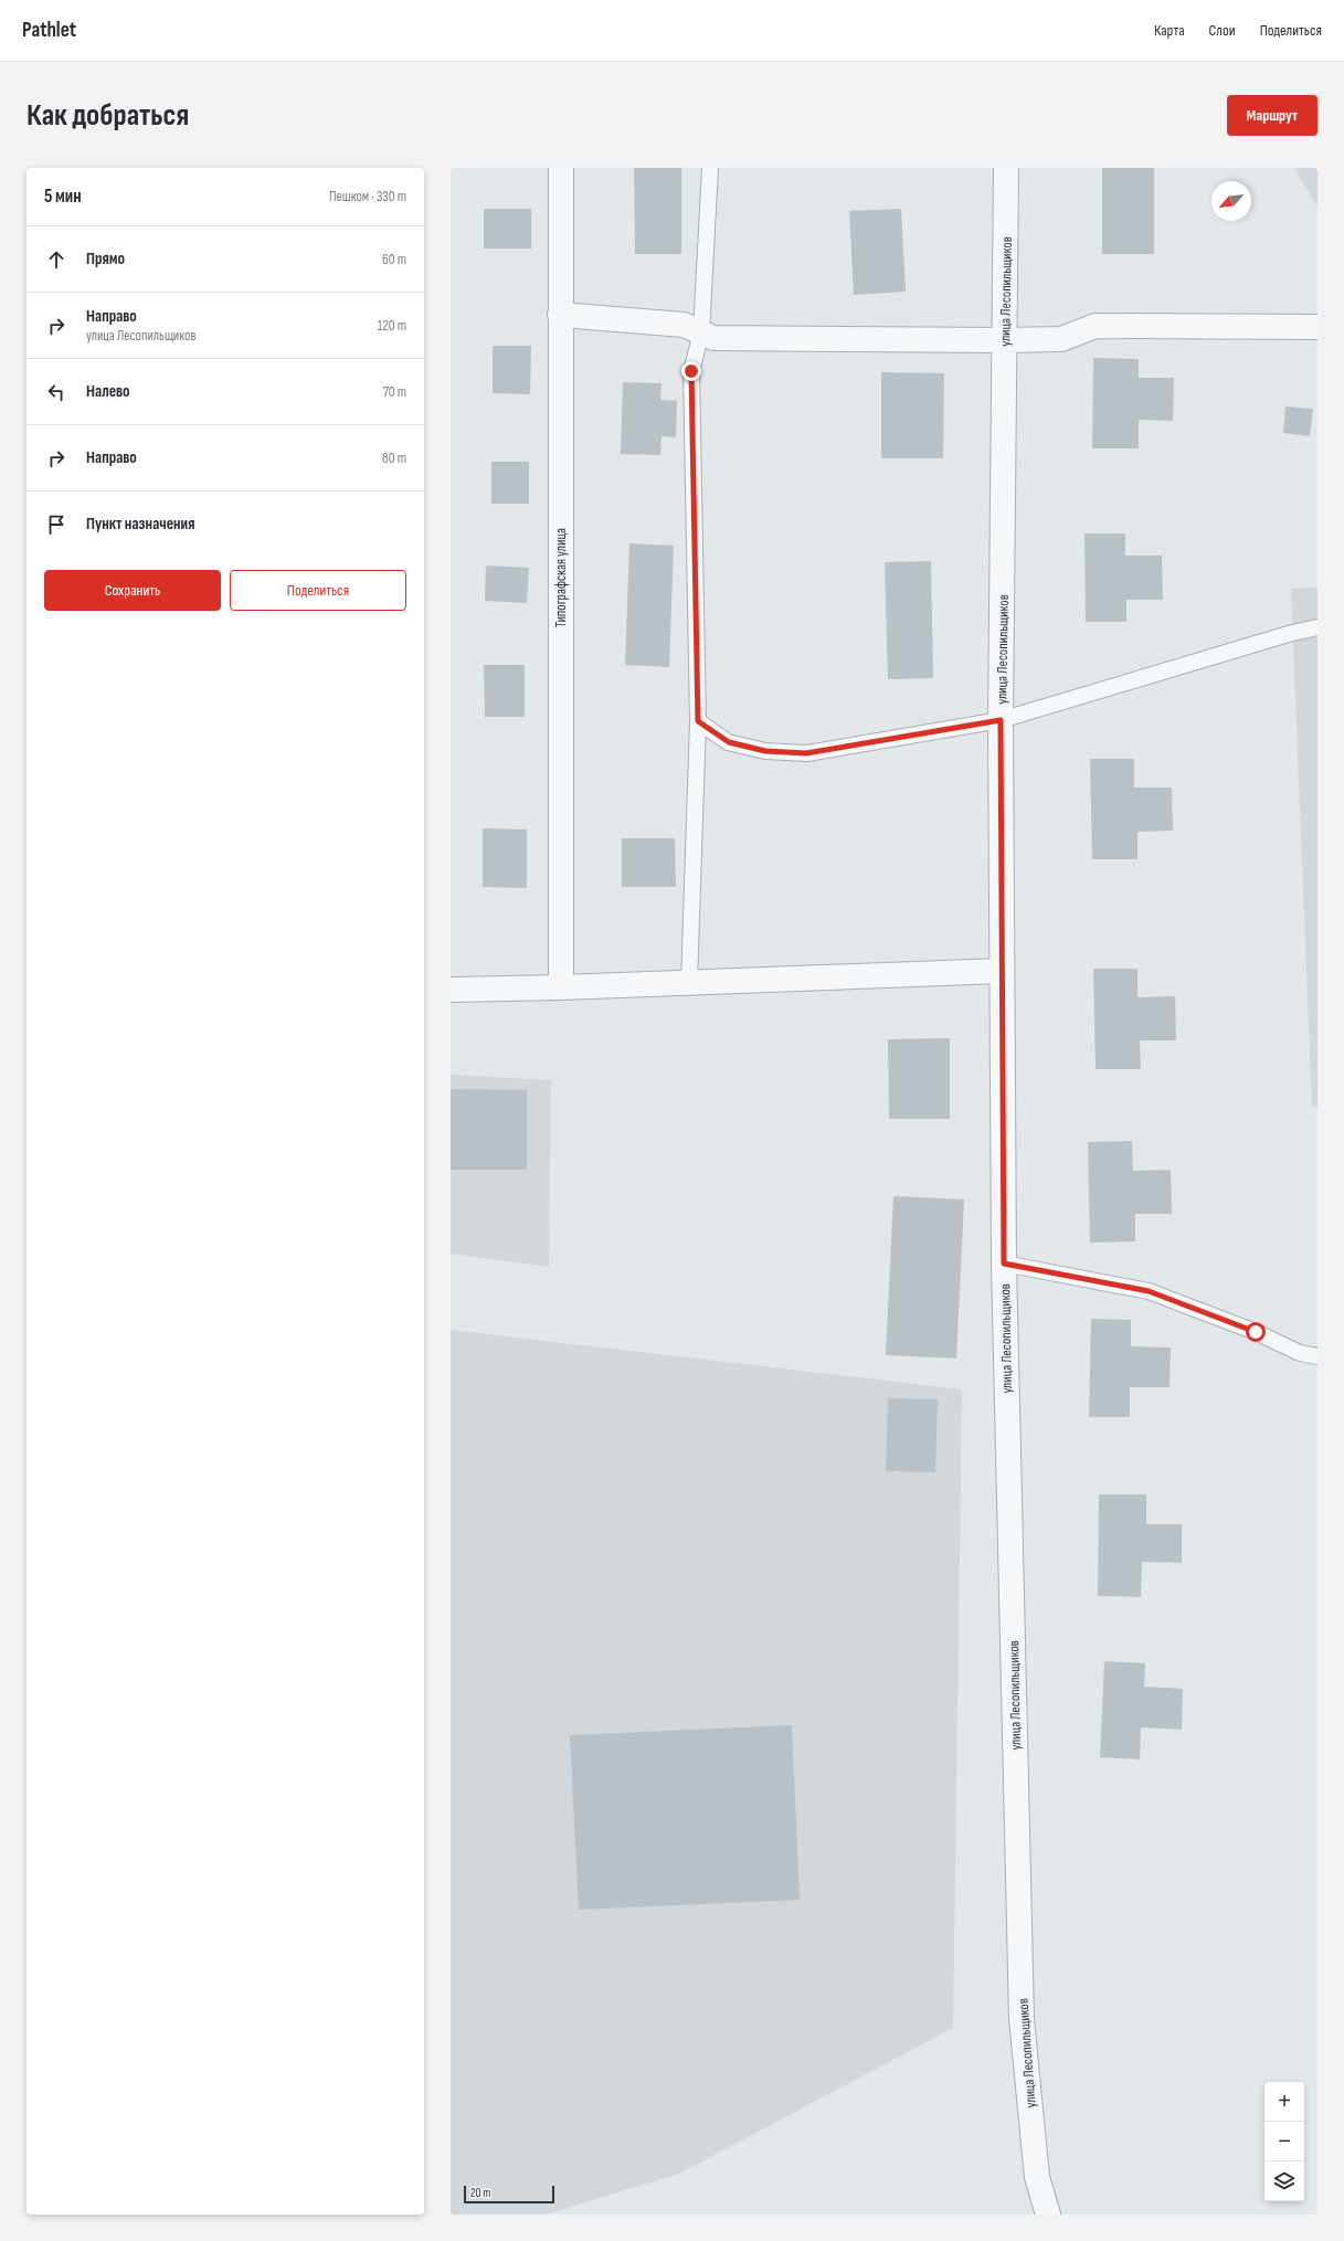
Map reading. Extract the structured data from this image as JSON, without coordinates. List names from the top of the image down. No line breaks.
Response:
{"streets":{"street":["улица Лесопильщиков","Типографская улица"]},"scale_bar":"20 m","north":"bottom left","page":{"header":"Pathlet","nav":["Карта","Слои","Поделиться"],"buttons":["Маршрут",["Сохранить","Поделиться"]],"title":"Как добраться","heading":["5 мин","Пешком · 330 m"],"list":[["Прямо","60 m"],["Направо","улица Лесопильщиков","120 m"],["Налево","70 m"],["Направо","80 m"],"Пункт назначения"],"map_buttons":["+","−"],"scale":"20 m"}}
